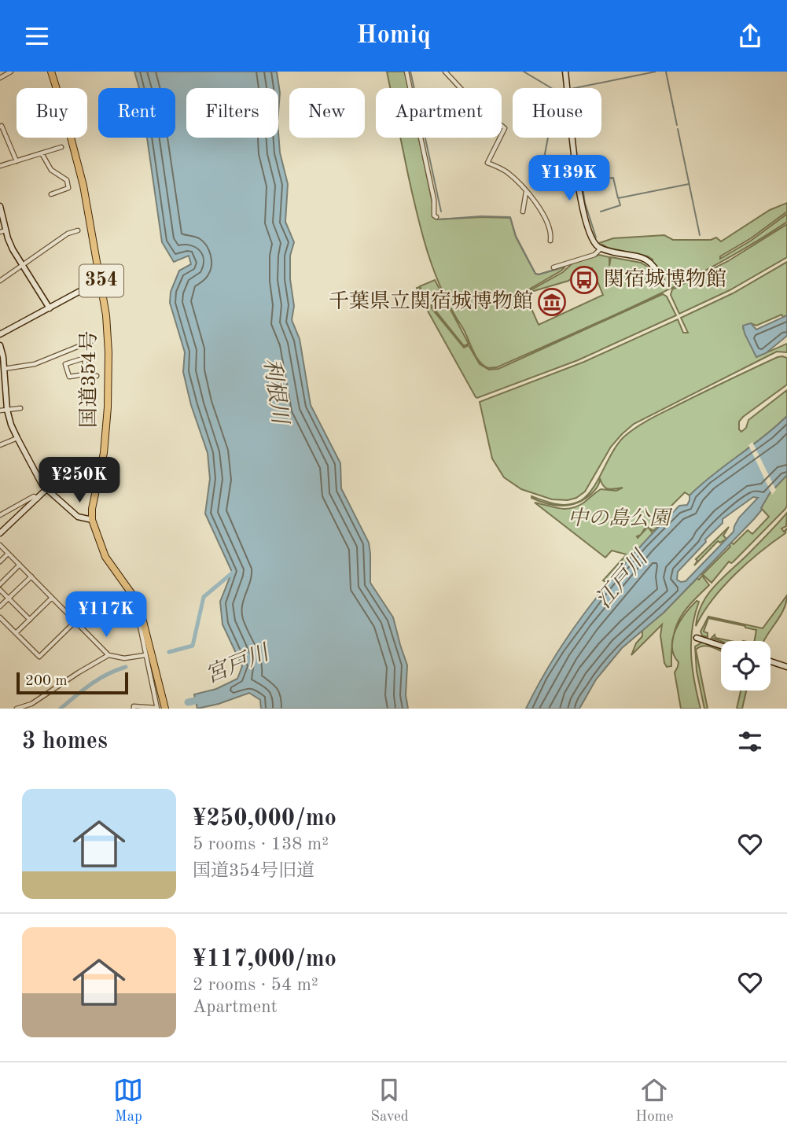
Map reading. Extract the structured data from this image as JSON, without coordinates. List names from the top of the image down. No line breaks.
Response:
{"streets":{"highway":["354","国道354号"]},"water":["利根川","江戸川","宮戸川"],"parks":["中の島公園"],"places":{"bus stop":["関宿城博物館"],"museum":["千葉県立関宿城博物館"]},"scale_bar":"200 m","page":{"header":"Homiq","chip":["Buy","Rent","Filters","New","Apartment","House"],"price":["¥139K","¥250K","¥117K"],"scale":"200 m","heading":"3 homes","list":[{"name":"¥250,000/mo","note":"5 rooms · 138 m² · 国道354号旧道"},{"name":"¥117,000/mo","note":"2 rooms · 54 m² · Apartment"}],"tabs":["Map","Saved","Home"]}}
